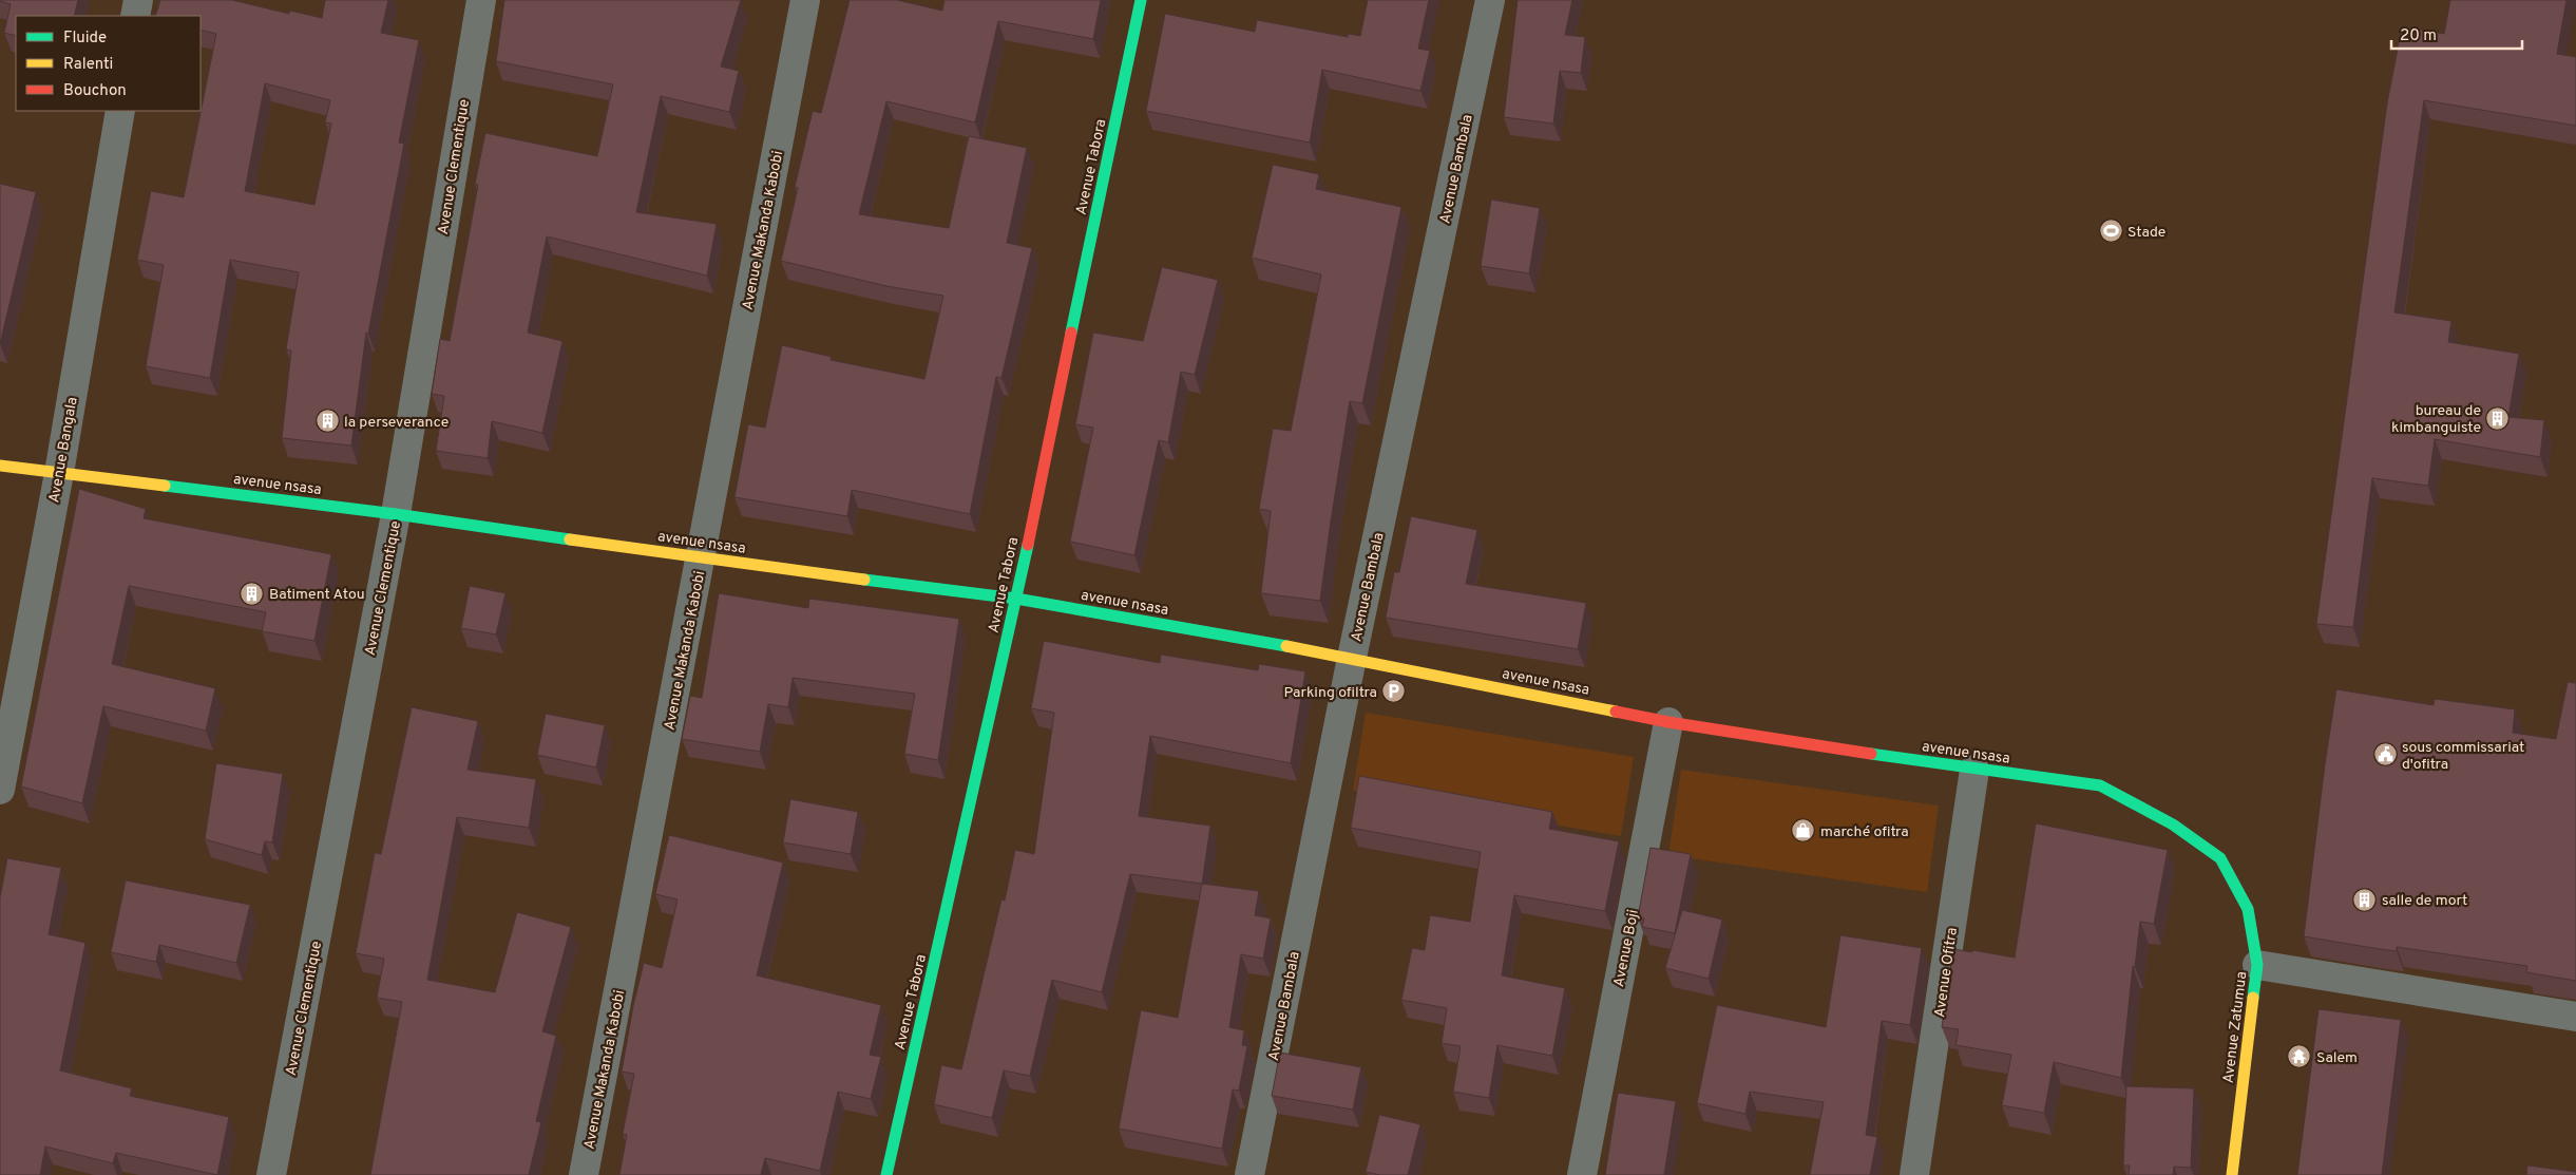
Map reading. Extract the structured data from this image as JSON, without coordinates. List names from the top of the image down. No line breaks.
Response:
{"streets":{"street":["Avenue Clementique","Avenue Tabora","Avenue Bambala","Avenue Makanda Kabobi","Avenue Bangala","avenue nsasa","Avenue Boji","Avenue Ofitra","Avenue Zatumua"]},"crossings":[["Avenue Clementique","avenue nsasa"],["Avenue Tabora","avenue nsasa"],["Avenue Bambala","avenue nsasa"],["Avenue Makanda Kabobi","avenue nsasa"],["Avenue Bangala","avenue nsasa"],["avenue nsasa","Avenue Boji"],["avenue nsasa","Avenue Ofitra"],["avenue nsasa","Avenue Zatumua"]],"places":{"sports":["Stade"],"building":["bureau de kimbanguiste","la perseverance","Batiment Atou","salle de mort"],"parking":["Parking ofiltra"],"public building":["sous commissariat d'ofitra"],"shop":["marché ofitra"],"temple":["Salem"]},"legend":["Fluide","Ralenti","Bouchon"],"scale_bar":"20 m"}
